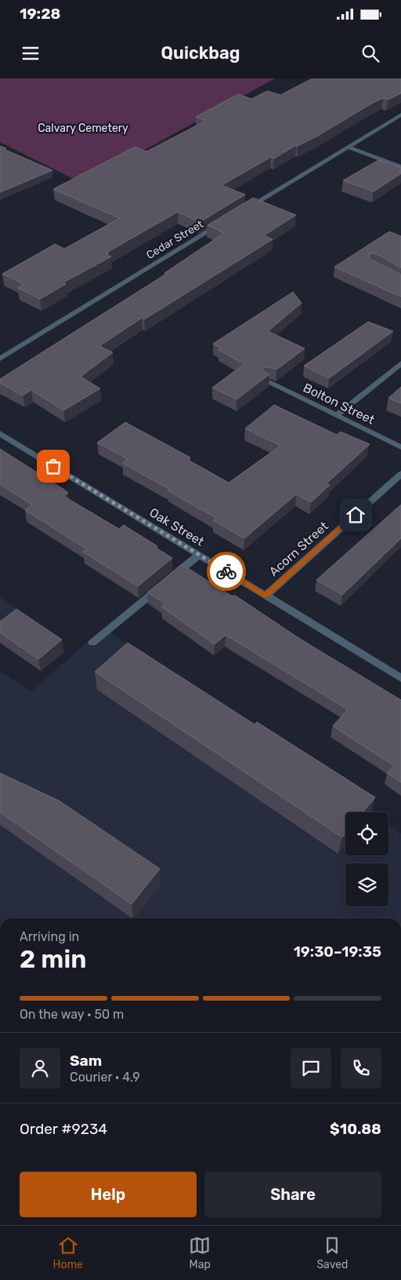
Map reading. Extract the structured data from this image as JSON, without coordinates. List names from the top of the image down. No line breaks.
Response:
{"streets":{"street":["Cedar Street","Bolton Street","Oak Street","Acorn Street"]},"crossings":[["Oak Street","Acorn Street"]],"parks":["Calvary Cemetery"],"page":{"status":"19:28","header":"Quickbag","heading":["2 min","Arriving in","19:30–19:35"],"panel":["Sam","Courier · 4.9","Order #9234","$10.88"],"bar":"On the way · 50 m","buttons":["Help","Share"],"tabs":["Home","Map","Saved"]}}
